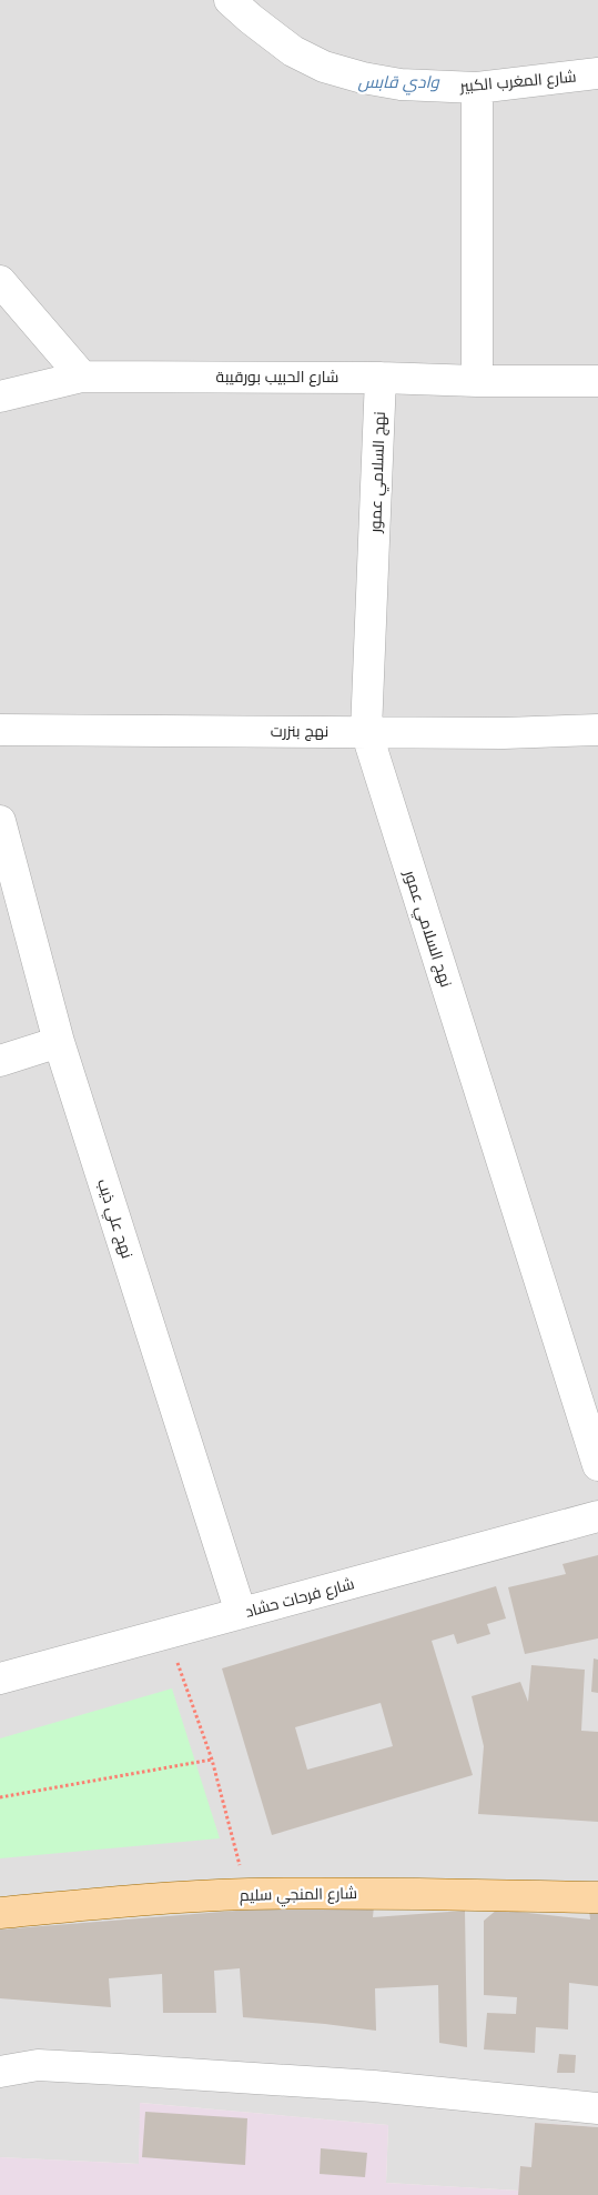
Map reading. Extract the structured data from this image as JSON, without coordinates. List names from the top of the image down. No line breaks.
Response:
{"streets":{"main road":["شارع المنجي سليم"],"street":["شارع المغرب الكبير","شارع الحبيب بورقيبة","نهج السلامي عمور","نهج بنزرت","نهج علي ذيب","شارع فرحات حشاد"]},"crossings":[["شارع الحبيب بورقيبة","نهج السلامي عمور"],["نهج السلامي عمور","نهج بنزرت"],["نهج علي ذيب","شارع فرحات حشاد"]],"water":["وادي قابس"]}
